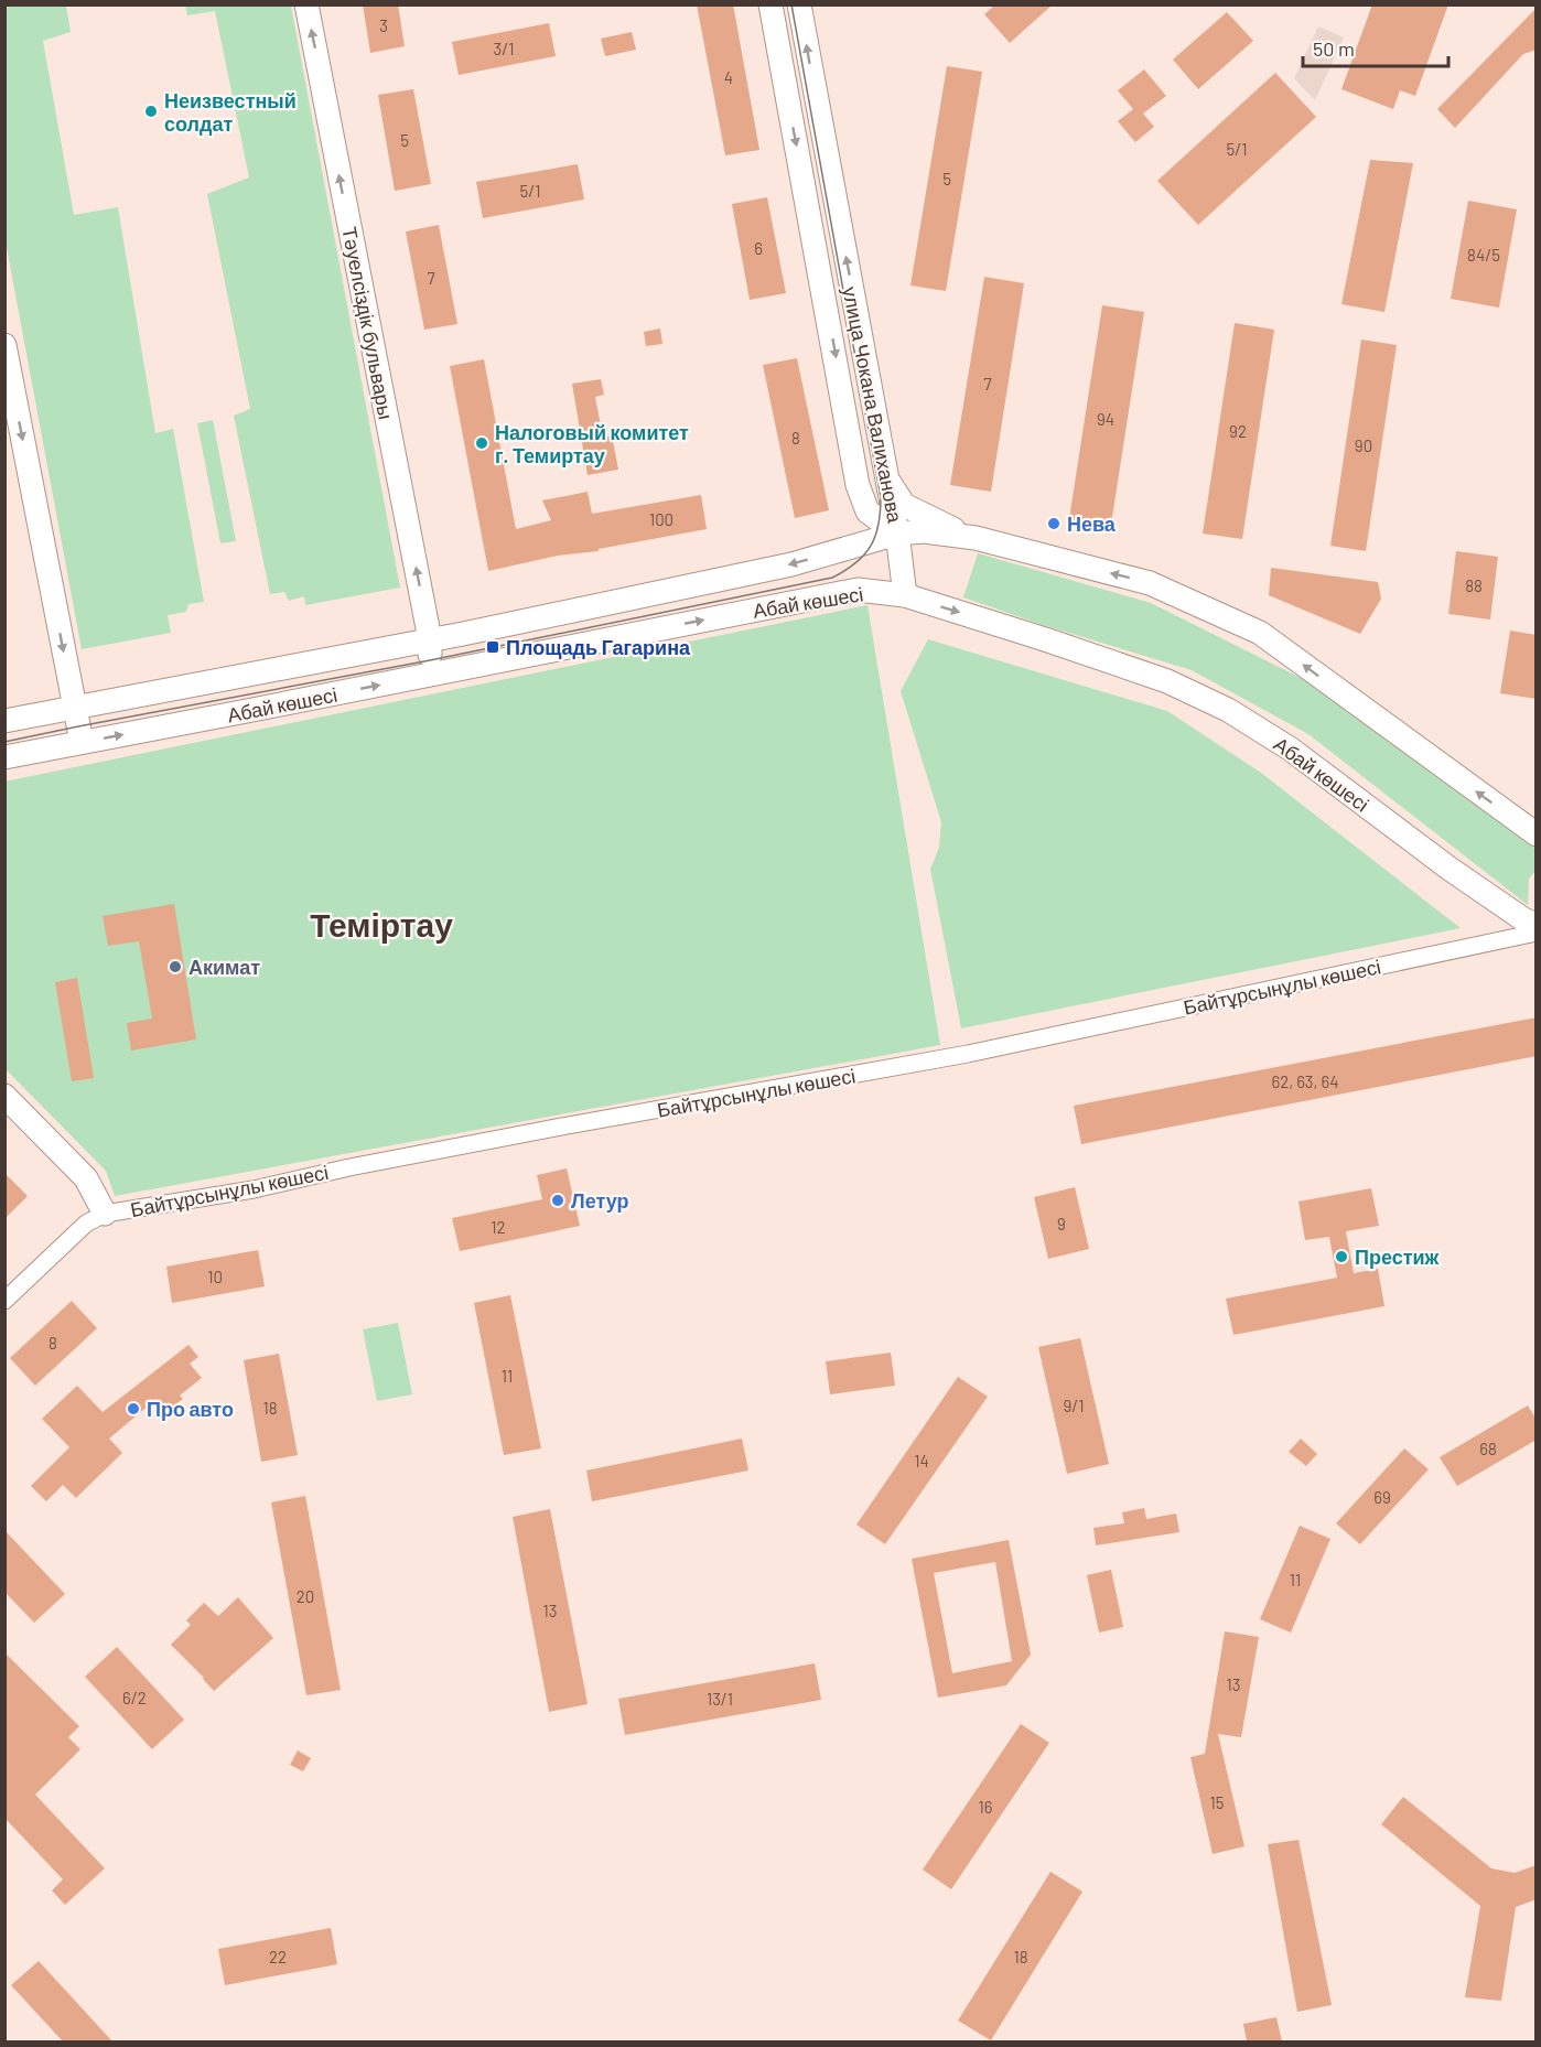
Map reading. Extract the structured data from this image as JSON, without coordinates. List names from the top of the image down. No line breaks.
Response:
{"streets":{"street":["Тәуелсіздік бульвары","улица Чокана Валиханова","Абай көшесі","Байтұрсынұлы көшесі"]},"crossings":[["Тәуелсіздік бульвары","Абай көшесі"],["улица Чокана Валиханова","Абай көшесі"]],"one_way":["Тәуелсіздік бульвары"],"districts":["Теміртау"],"places":{"other":["Неизвестный солдат","Налоговый комитет г. Темиртау","Нева","Акимат","Летур","Престиж","Про авто"],"transit":["Площадь Гагарина"]},"house_numbers":["3","3/1","4","5","5/1","5","5/1","6","84/5","7","7","94","92","8","90","100","88","62, 63, 64","9","12","10","8","11","9/1","18","68","14","69","11","20","13","13","6/2","13/1","15","16","22","18"],"scale_bar":"50 m"}
